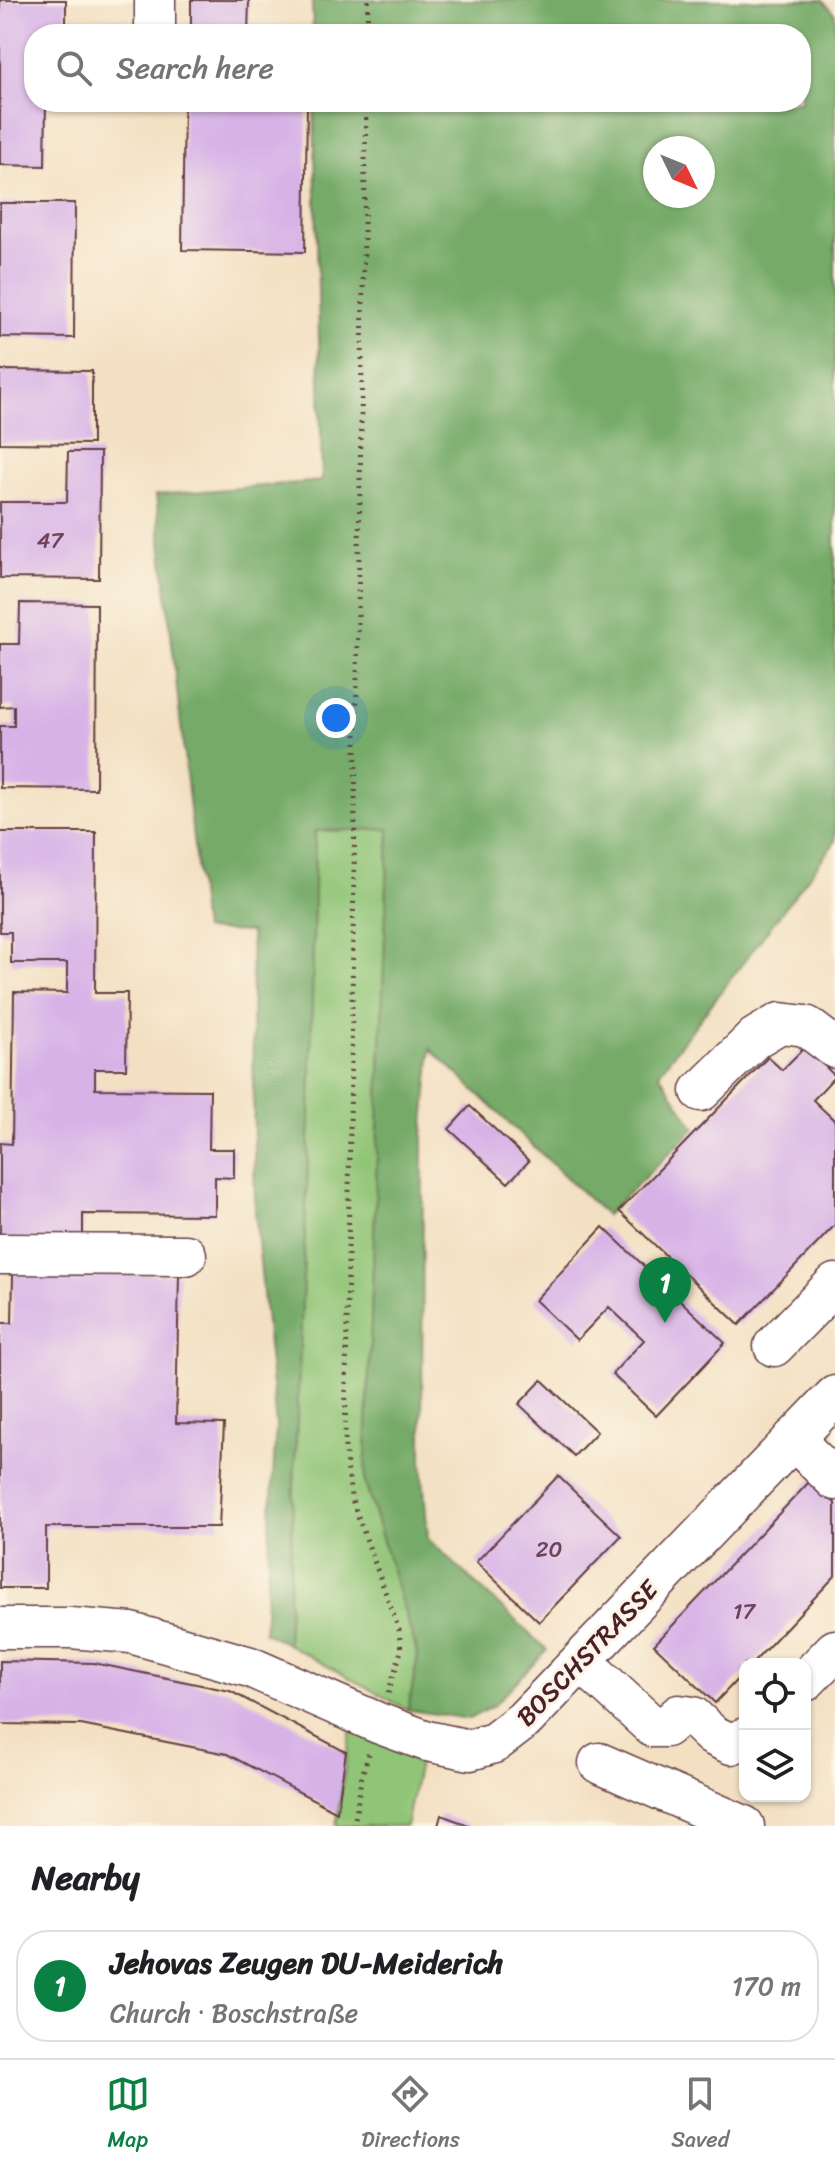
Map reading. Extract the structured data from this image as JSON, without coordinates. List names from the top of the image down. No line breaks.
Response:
{"streets":{"street":["BOSCHSTRASSE"]},"house_numbers":["47","20","17"],"north":"bottom right","page":{"search":"Search here","pins":"1","heading":"Nearby","list":[{"mark":"1","name":"Jehovas Zeugen DU-Meiderich","note":"Church · Boschstraße","value":"170 m"}],"nav":["Map","Directions","Saved"]}}
